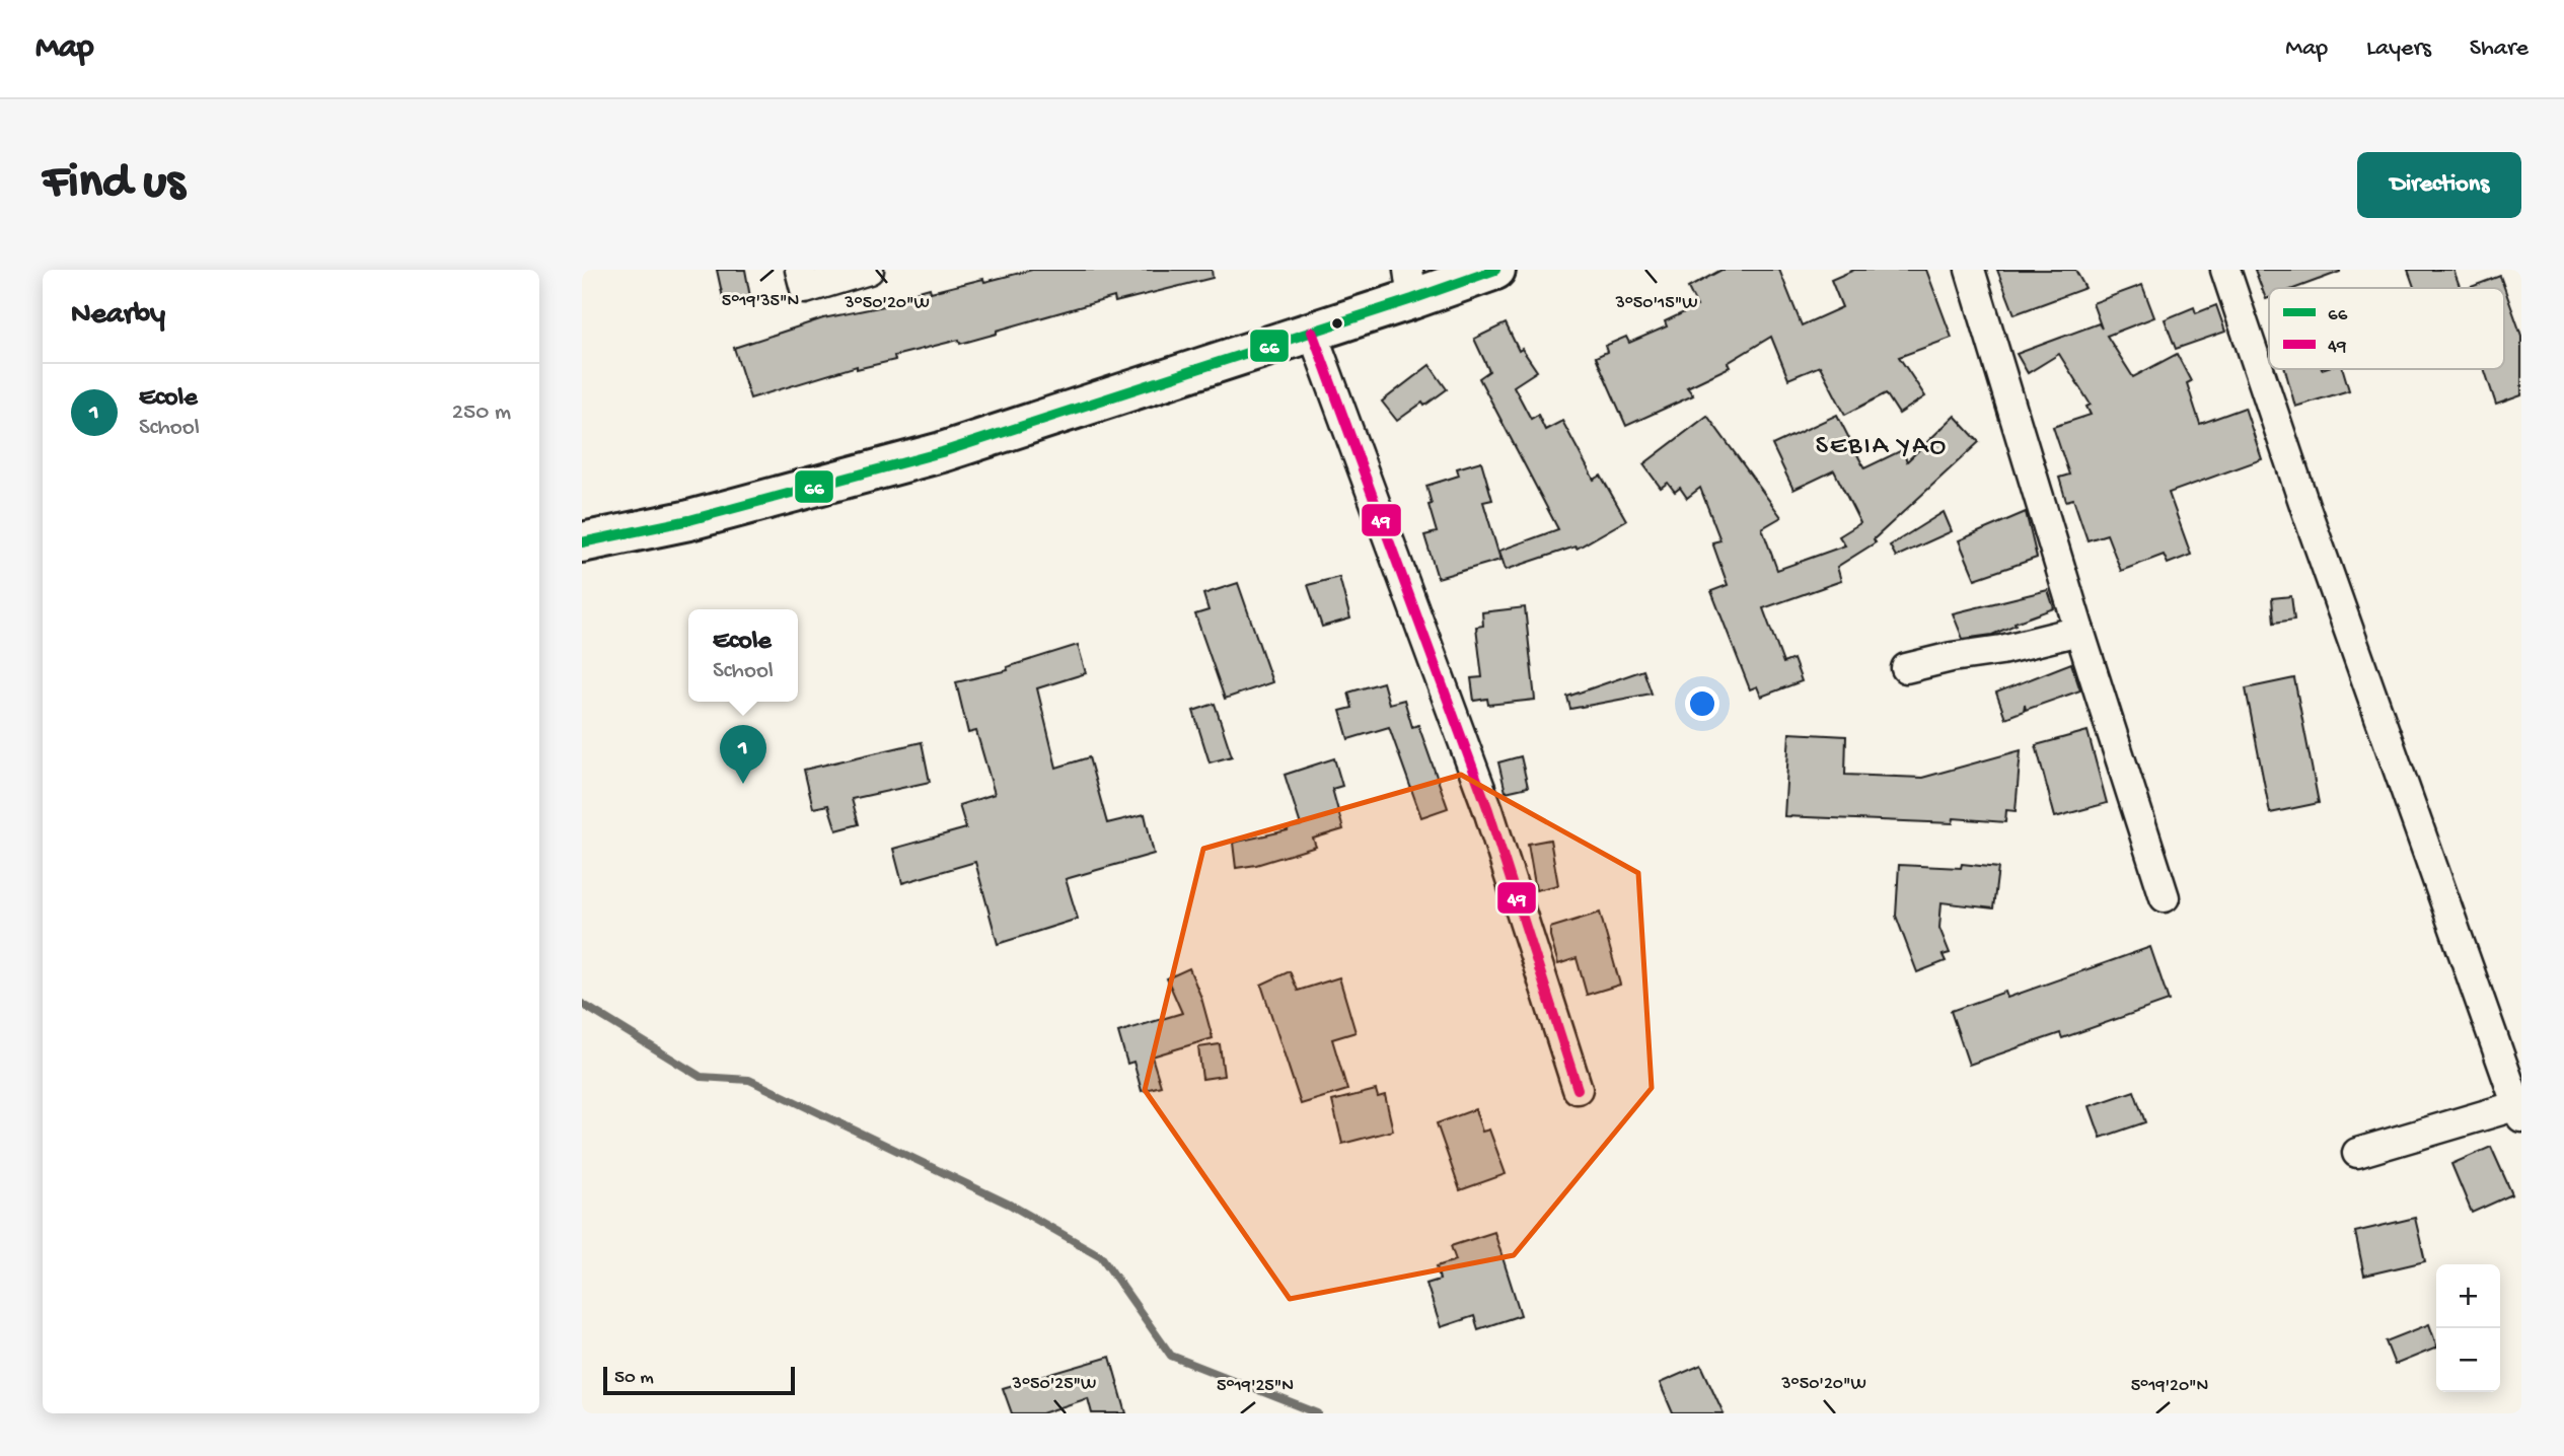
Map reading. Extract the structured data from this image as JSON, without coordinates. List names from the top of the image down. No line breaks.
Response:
{"districts":["SEBIA YAO"],"lines":["transit line 66","transit line 49"],"legend":["66","49"],"scale_bar":"50 m","page":{"header":"Map","nav":["Map","Layers","Share"],"buttons":"Directions","title":"Find us","heading":"Nearby","list":[{"mark":"1","name":"Ecole","note":"School","value":"250 m"}],"popup":["Ecole","School"],"pins":"1","map_buttons":["+","−"],"scale":"50 m"},"coordinates":["5°19'35\"N","3°50'20\"W","3°50'15\"W","3°50'25\"W","5°19'25\"N","5°19'20\"N"]}
